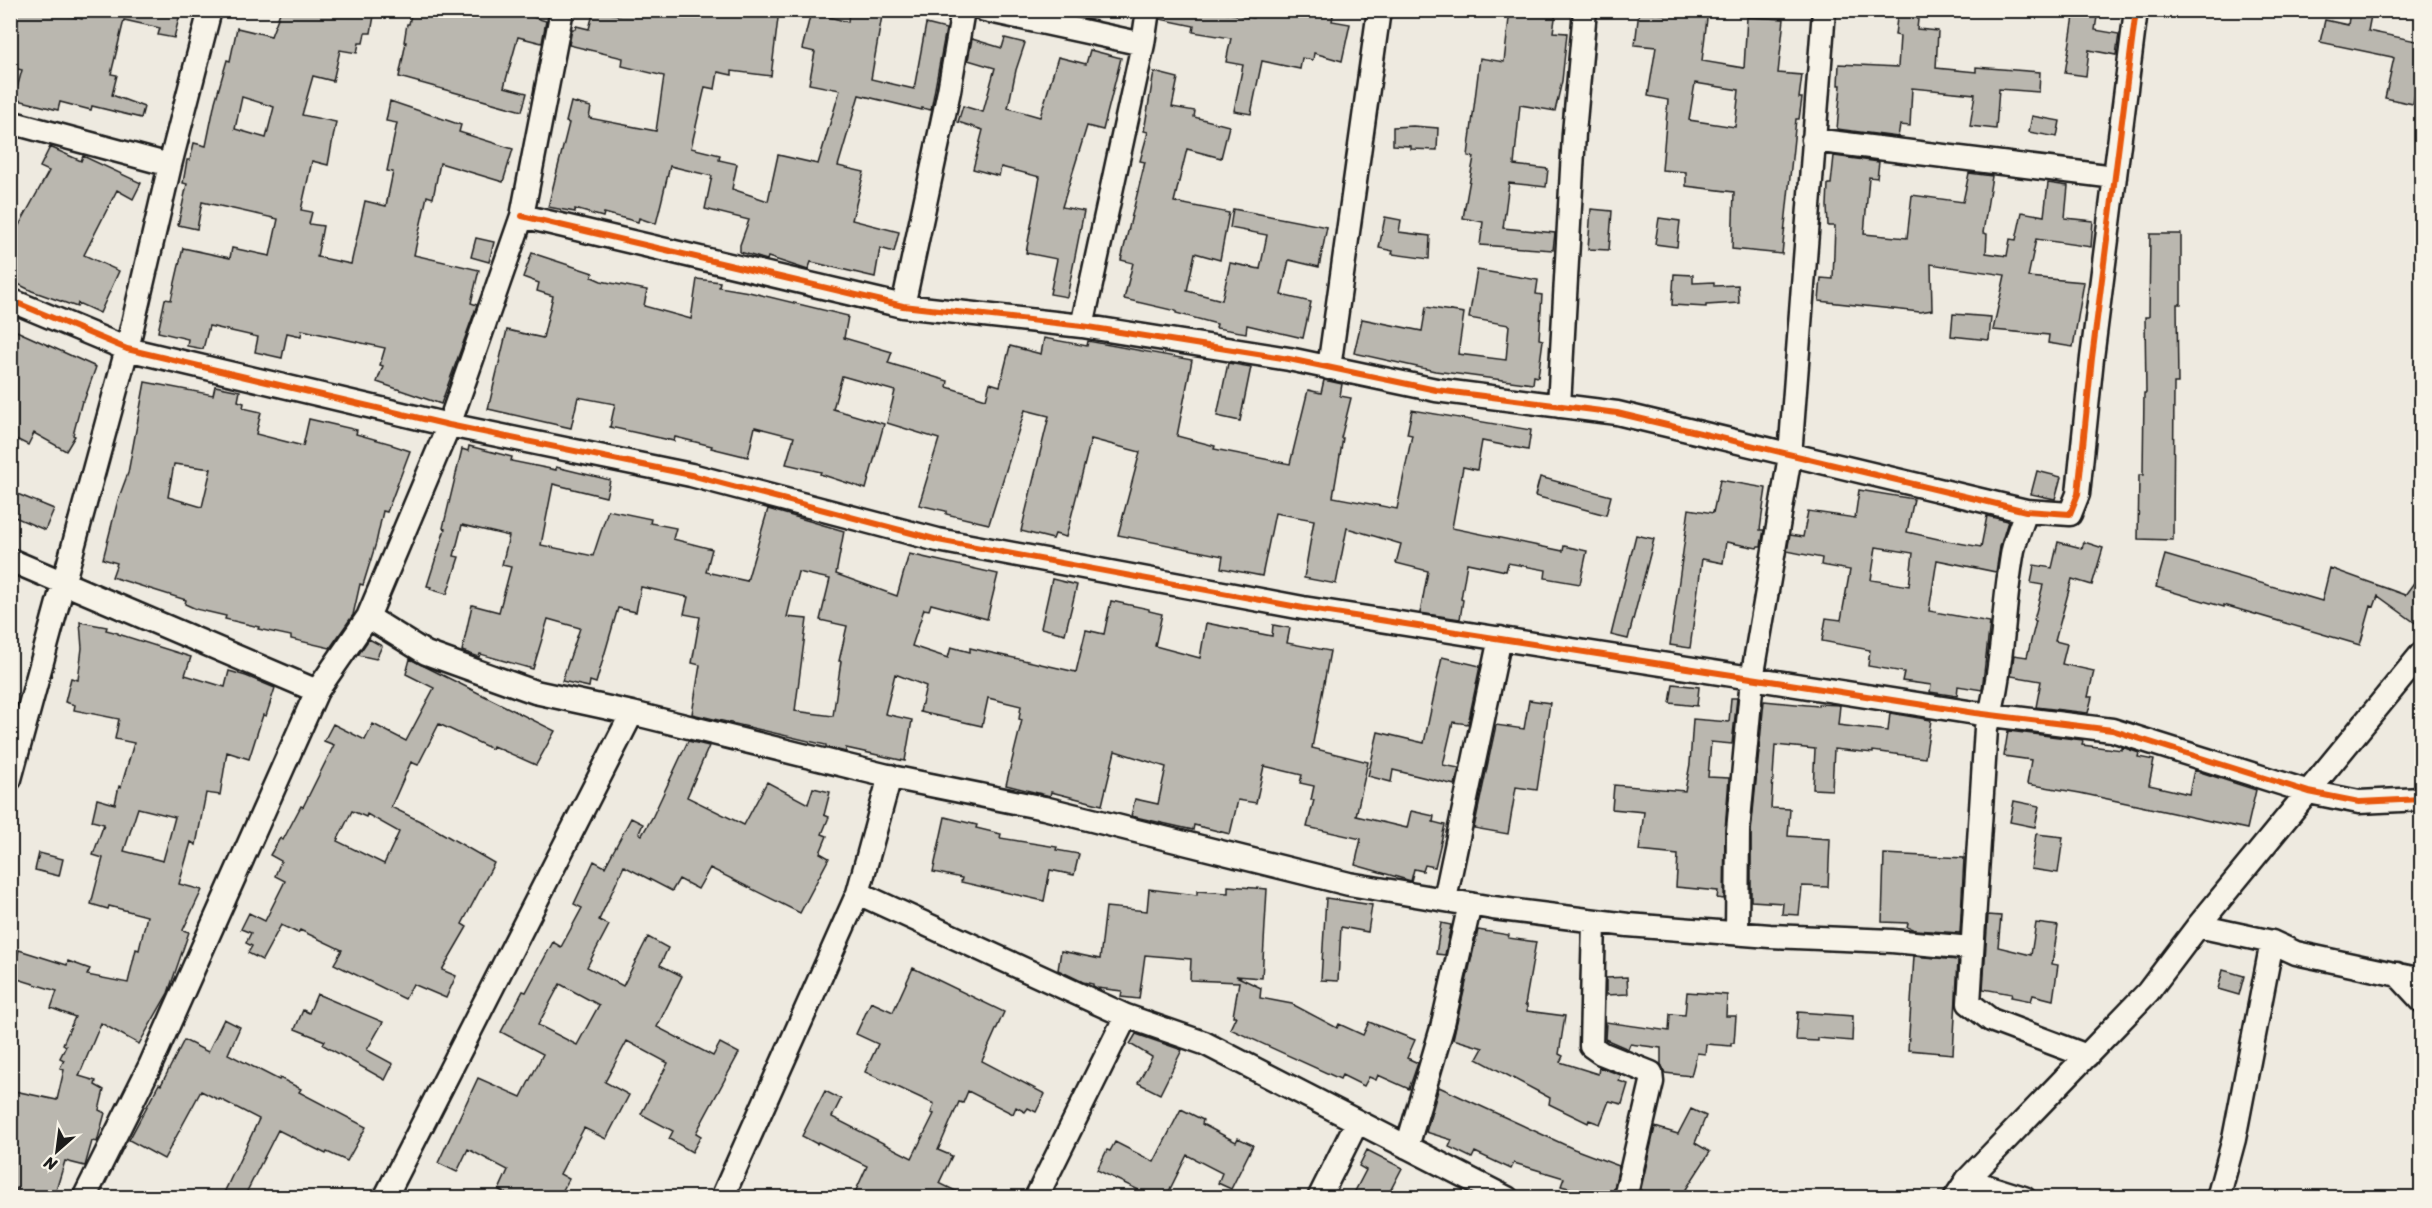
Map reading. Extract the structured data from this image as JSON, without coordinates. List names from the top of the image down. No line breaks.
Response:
{"north":"bottom left"}
